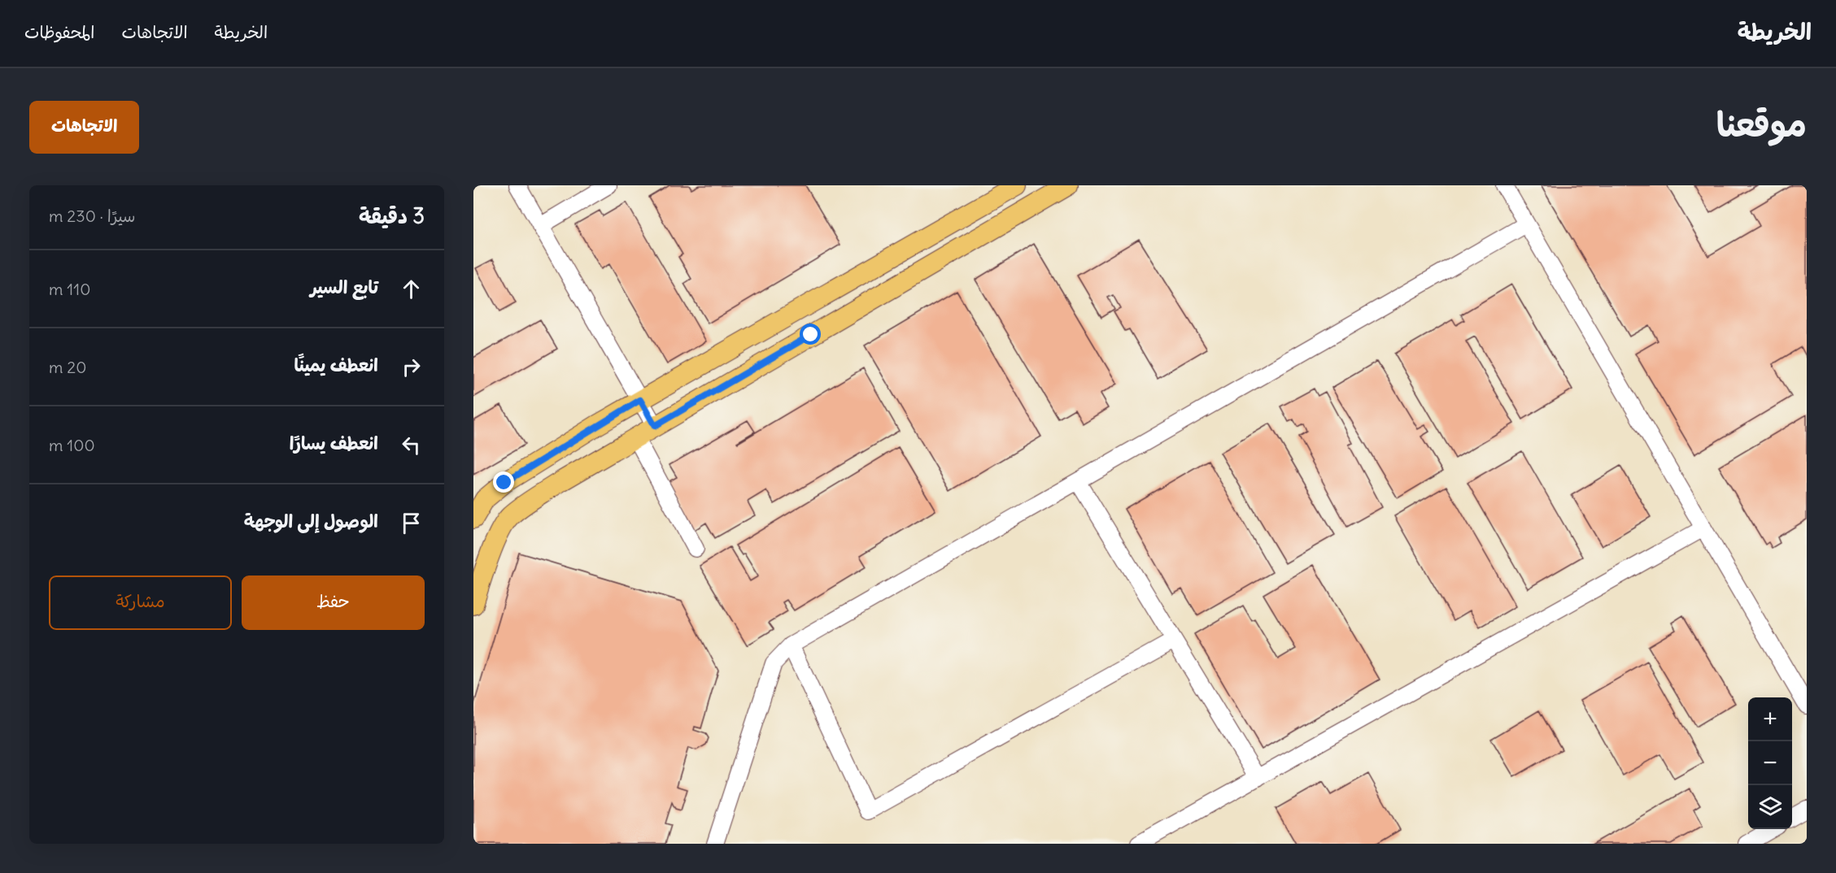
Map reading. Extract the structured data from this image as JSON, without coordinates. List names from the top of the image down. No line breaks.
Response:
{"page":{"header":"الخريطة","nav":["الخريطة","الاتجاهات","المحفوظات"],"title":"موقعنا","buttons":["الاتجاهات",["حفظ","مشاركة"]],"heading":["3 دقيقة","سيرًا · 230 m"],"list":[["تابع السير","110 m"],["انعطف يمينًا","20 m"],["انعطف يسارًا","100 m"],"الوصول إلى الوجهة"],"map_buttons":["+","−"]}}
